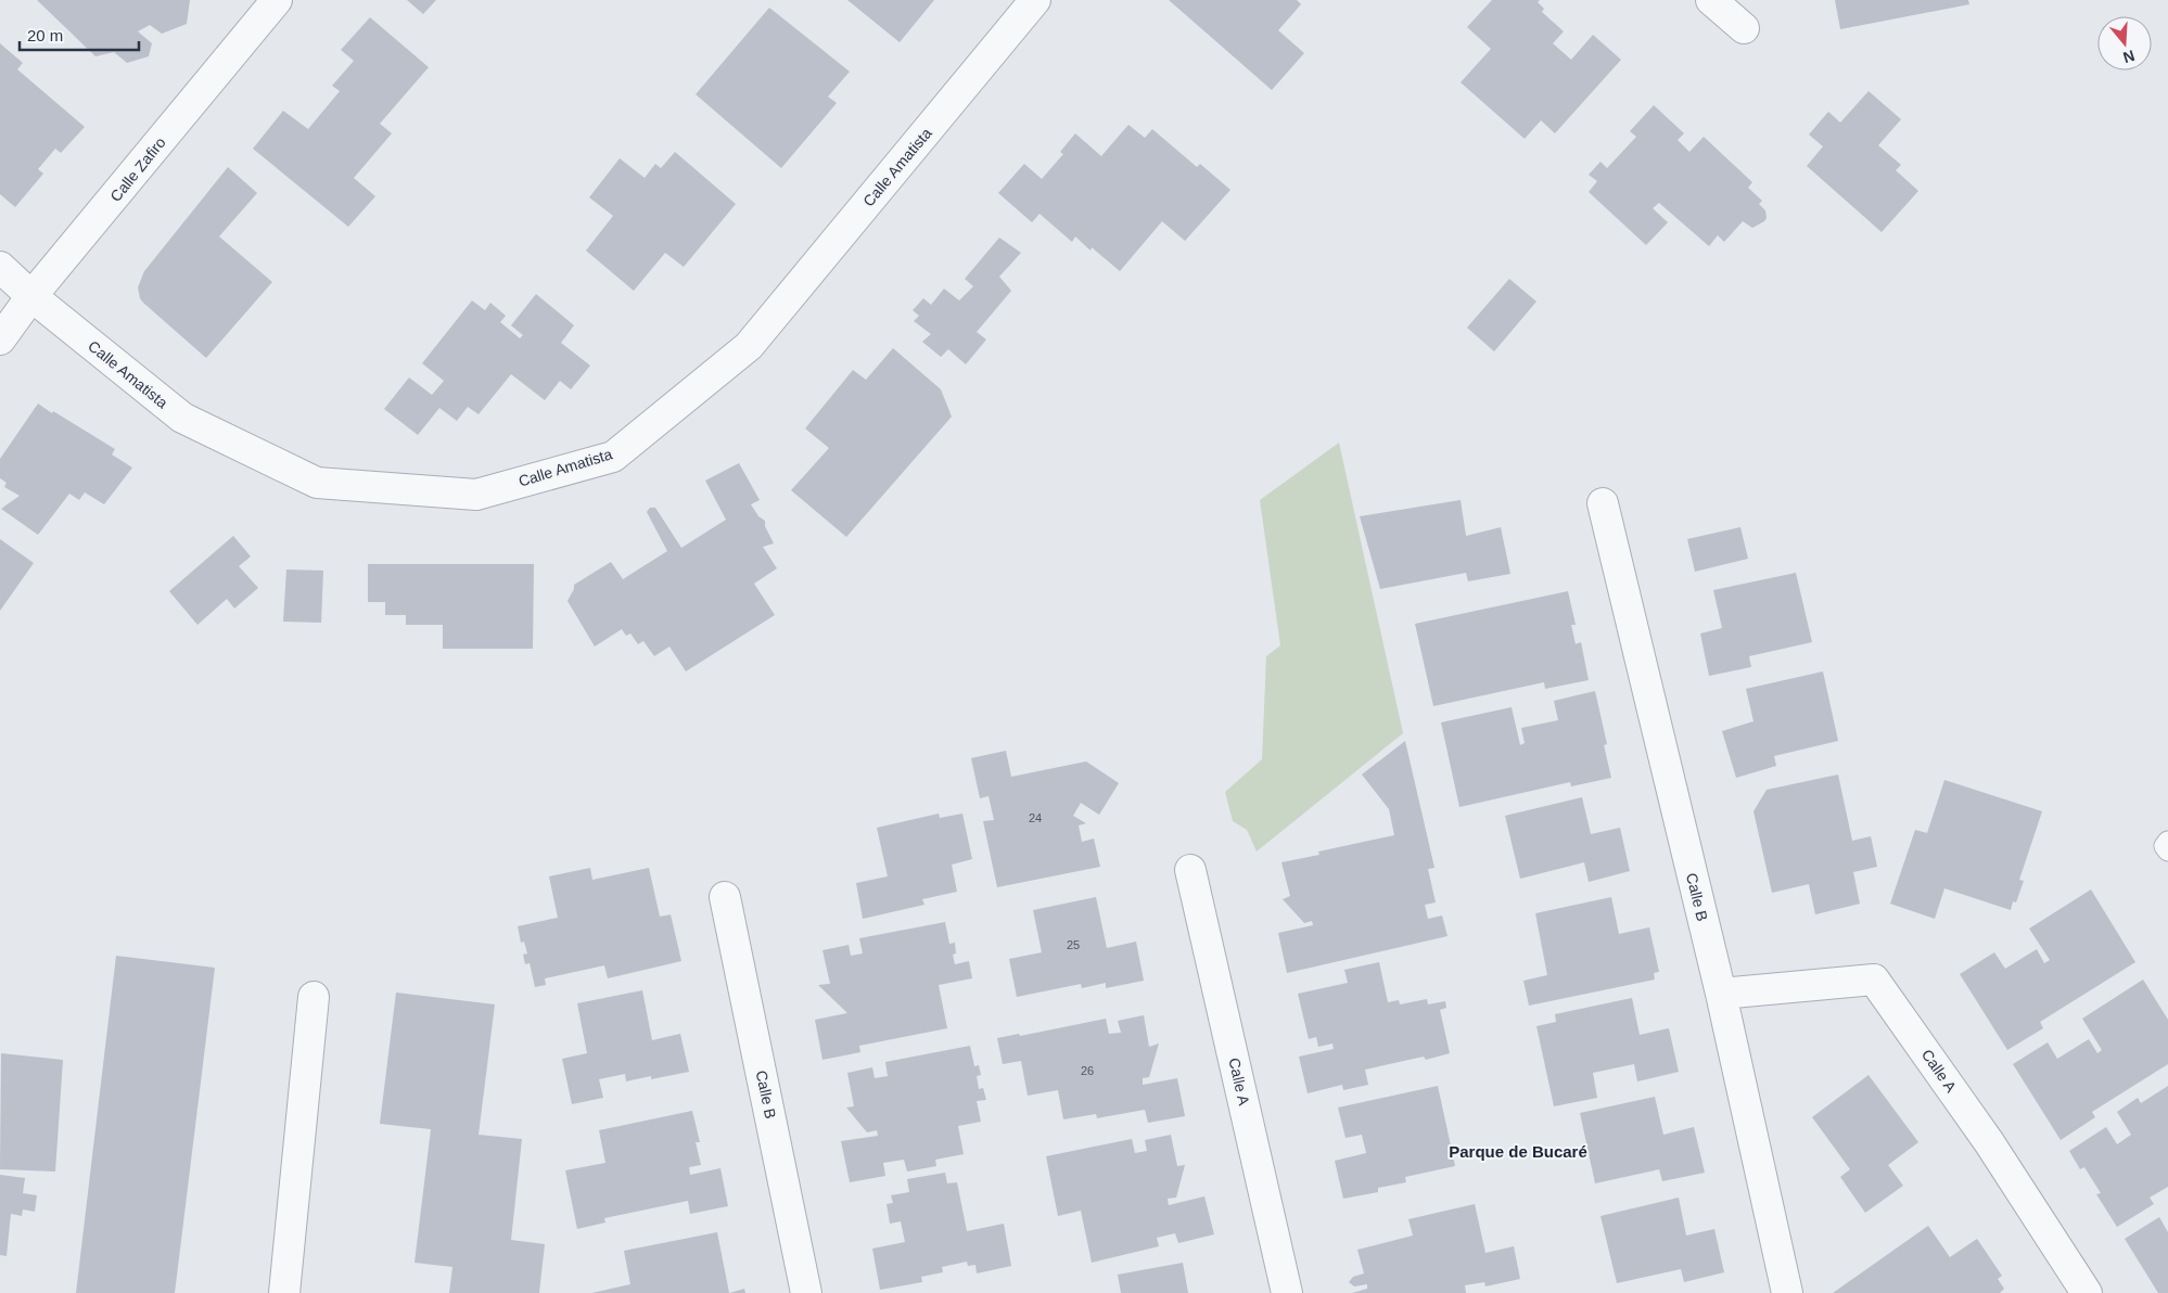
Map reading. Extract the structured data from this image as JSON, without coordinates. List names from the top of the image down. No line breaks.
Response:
{"streets":{"street":["Calle Amatista","Calle Zafiro","Calle B","Calle A"]},"crossings":[["Calle Amatista","Calle Zafiro"],["Calle B","Calle A"]],"districts":["Parque de Bucaré"],"house_numbers":["24","25","26"],"scale_bar":"20 m","north":"bottom"}
